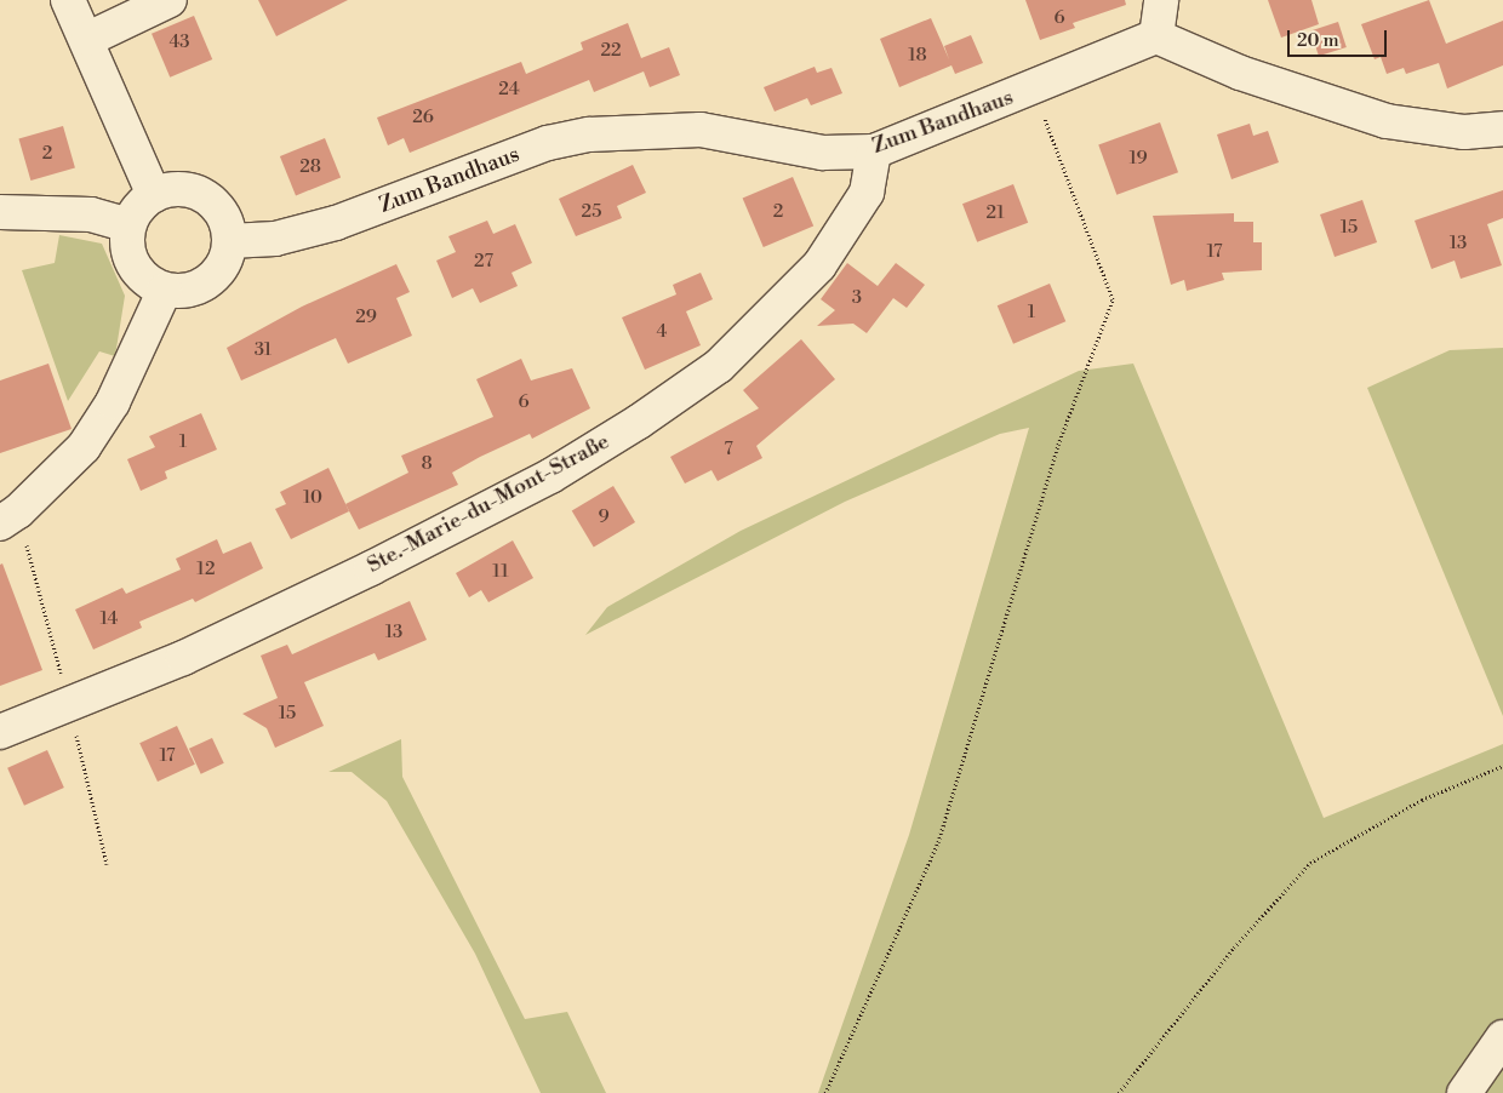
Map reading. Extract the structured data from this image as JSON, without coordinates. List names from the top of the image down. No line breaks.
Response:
{"streets":{"street":["Zum Bandhaus","Ste.-Marie-du-Mont-Straße"]},"crossings":[["Zum Bandhaus","Ste.-Marie-du-Mont-Straße"]],"house_numbers":["6","43","22","18","24","26","2","19","28","25","2","21","15","13","17","27","3","1","29","4","31","6","1","7","8","10","9","12","11","14","13","15","17"],"scale_bar":"20 m"}
